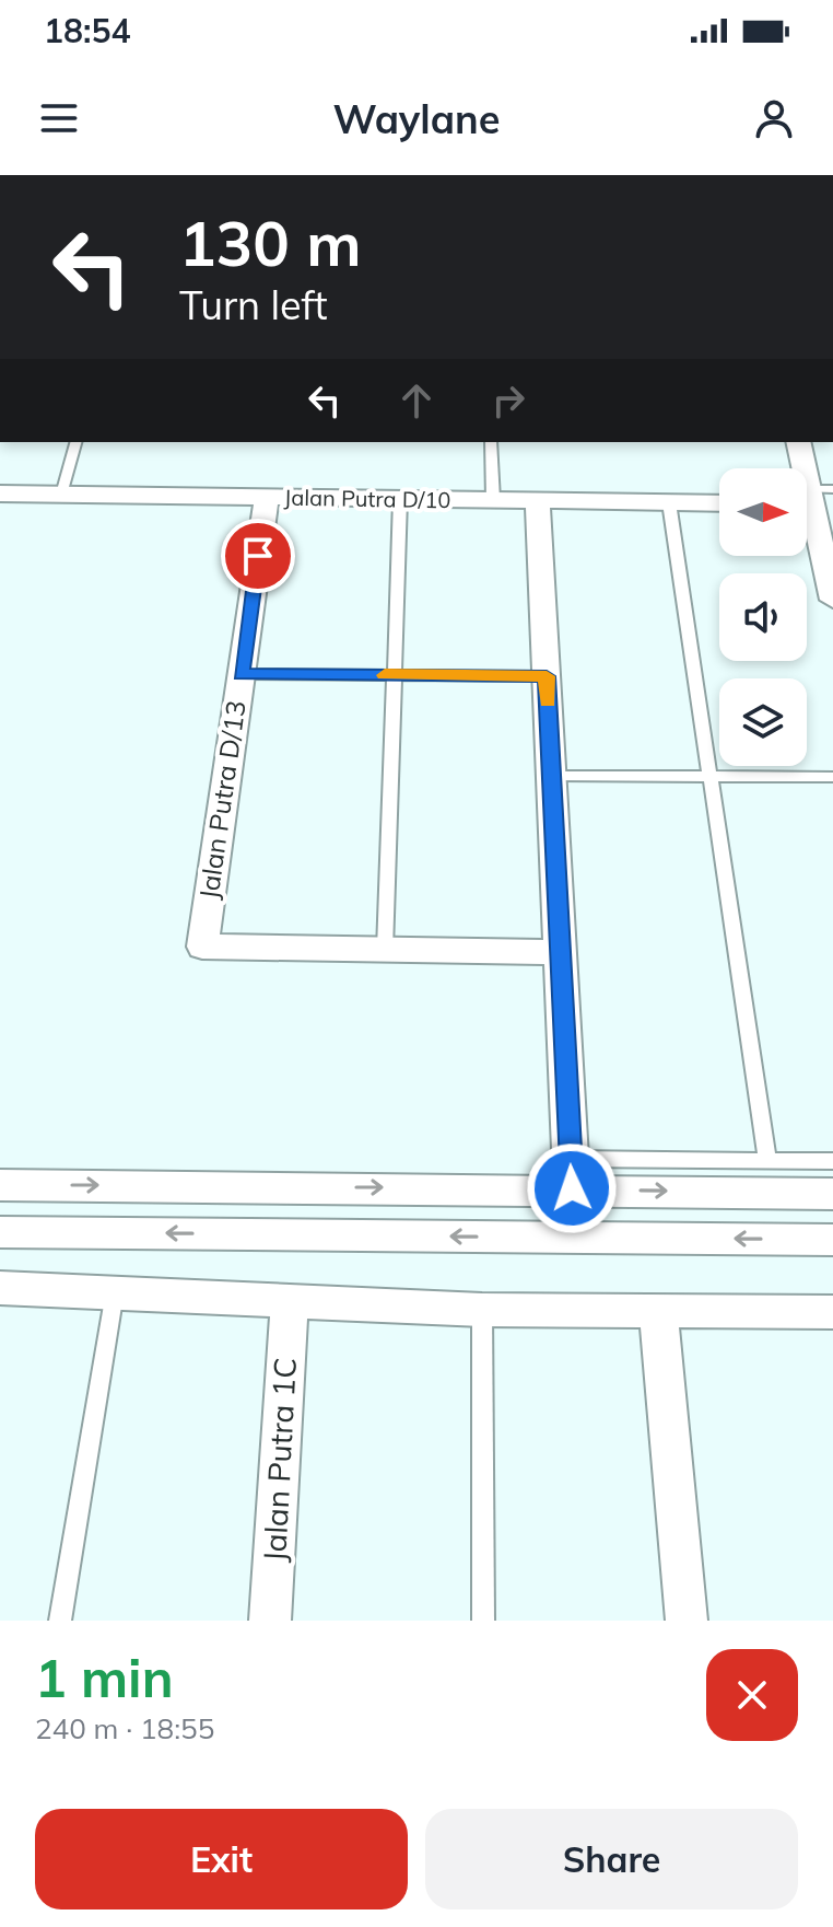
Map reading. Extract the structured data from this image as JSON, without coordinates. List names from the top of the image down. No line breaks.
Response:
{"streets":{"street":["Jalan Putra D/10","Jalan Putra D/13","Jalan Putra 1C"]},"crossings":[["Jalan Putra D/10","Jalan Putra D/13"]],"north":"right","page":{"status":"18:54","header":"Waylane","turn":["130 m","Turn left"],"heading":["1 min","240 m · 18:55"],"buttons":["Exit","Share"]}}
